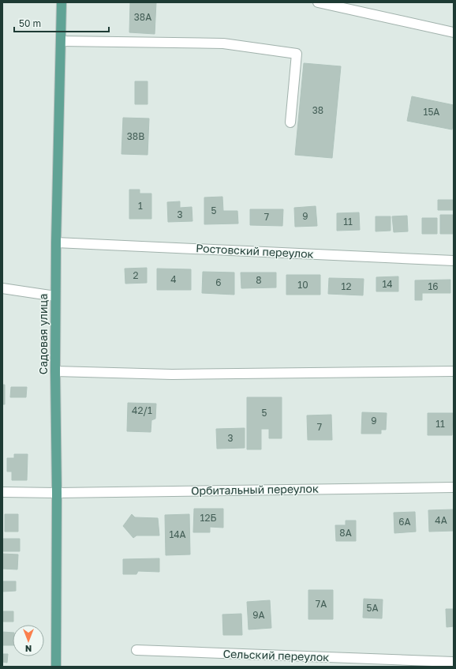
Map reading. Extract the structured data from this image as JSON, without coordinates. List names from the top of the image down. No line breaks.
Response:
{"streets":{"main road":["Садовая улица"],"street":["Ростовский переулок","Орбитальный переулок","Сельский переулок"]},"crossings":[["Ростовский переулок","Садовая улица"],["Садовая улица","Орбитальный переулок"]],"house_numbers":["38А","38","15А","38В","1","5","3","9","7","11","2","4","8","6","14","10","12","16","42/1","5","9","11","7","3","12Б","4А","6А","8А","14А","7А","5А","9А"],"scale_bar":"50 m","north":"bottom"}
